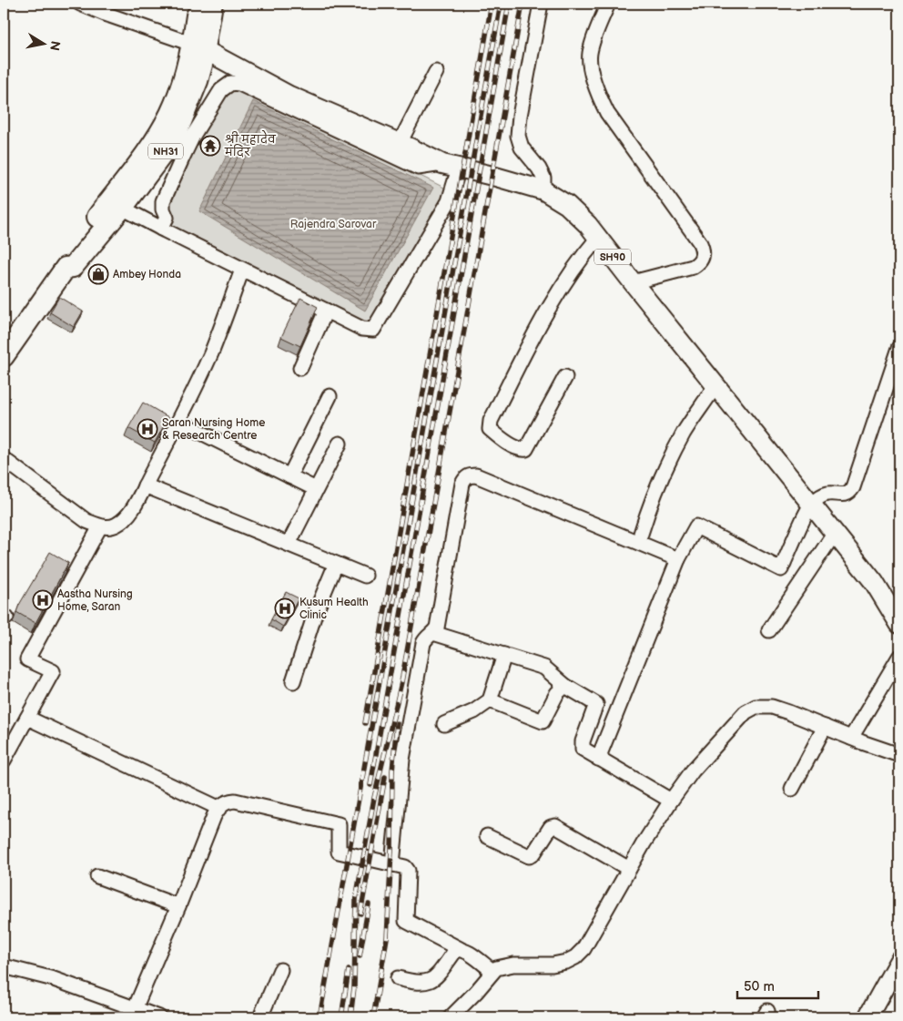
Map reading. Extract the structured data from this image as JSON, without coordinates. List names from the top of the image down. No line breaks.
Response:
{"streets":{"highway":["NH31"],"main road":["SH90"]},"crossings":[["NH31","SH90"]],"parks":["Rajendra Sarovar"],"places":{"temple":["श्री महादेव मंदिर"],"shop":["Ambey Honda"],"hospital":["Saran Nursing Home & Research Centre","Aastha Nursing Home, Saran","Kusum Health Clinic"]},"scale_bar":"50 m","north":"right"}
